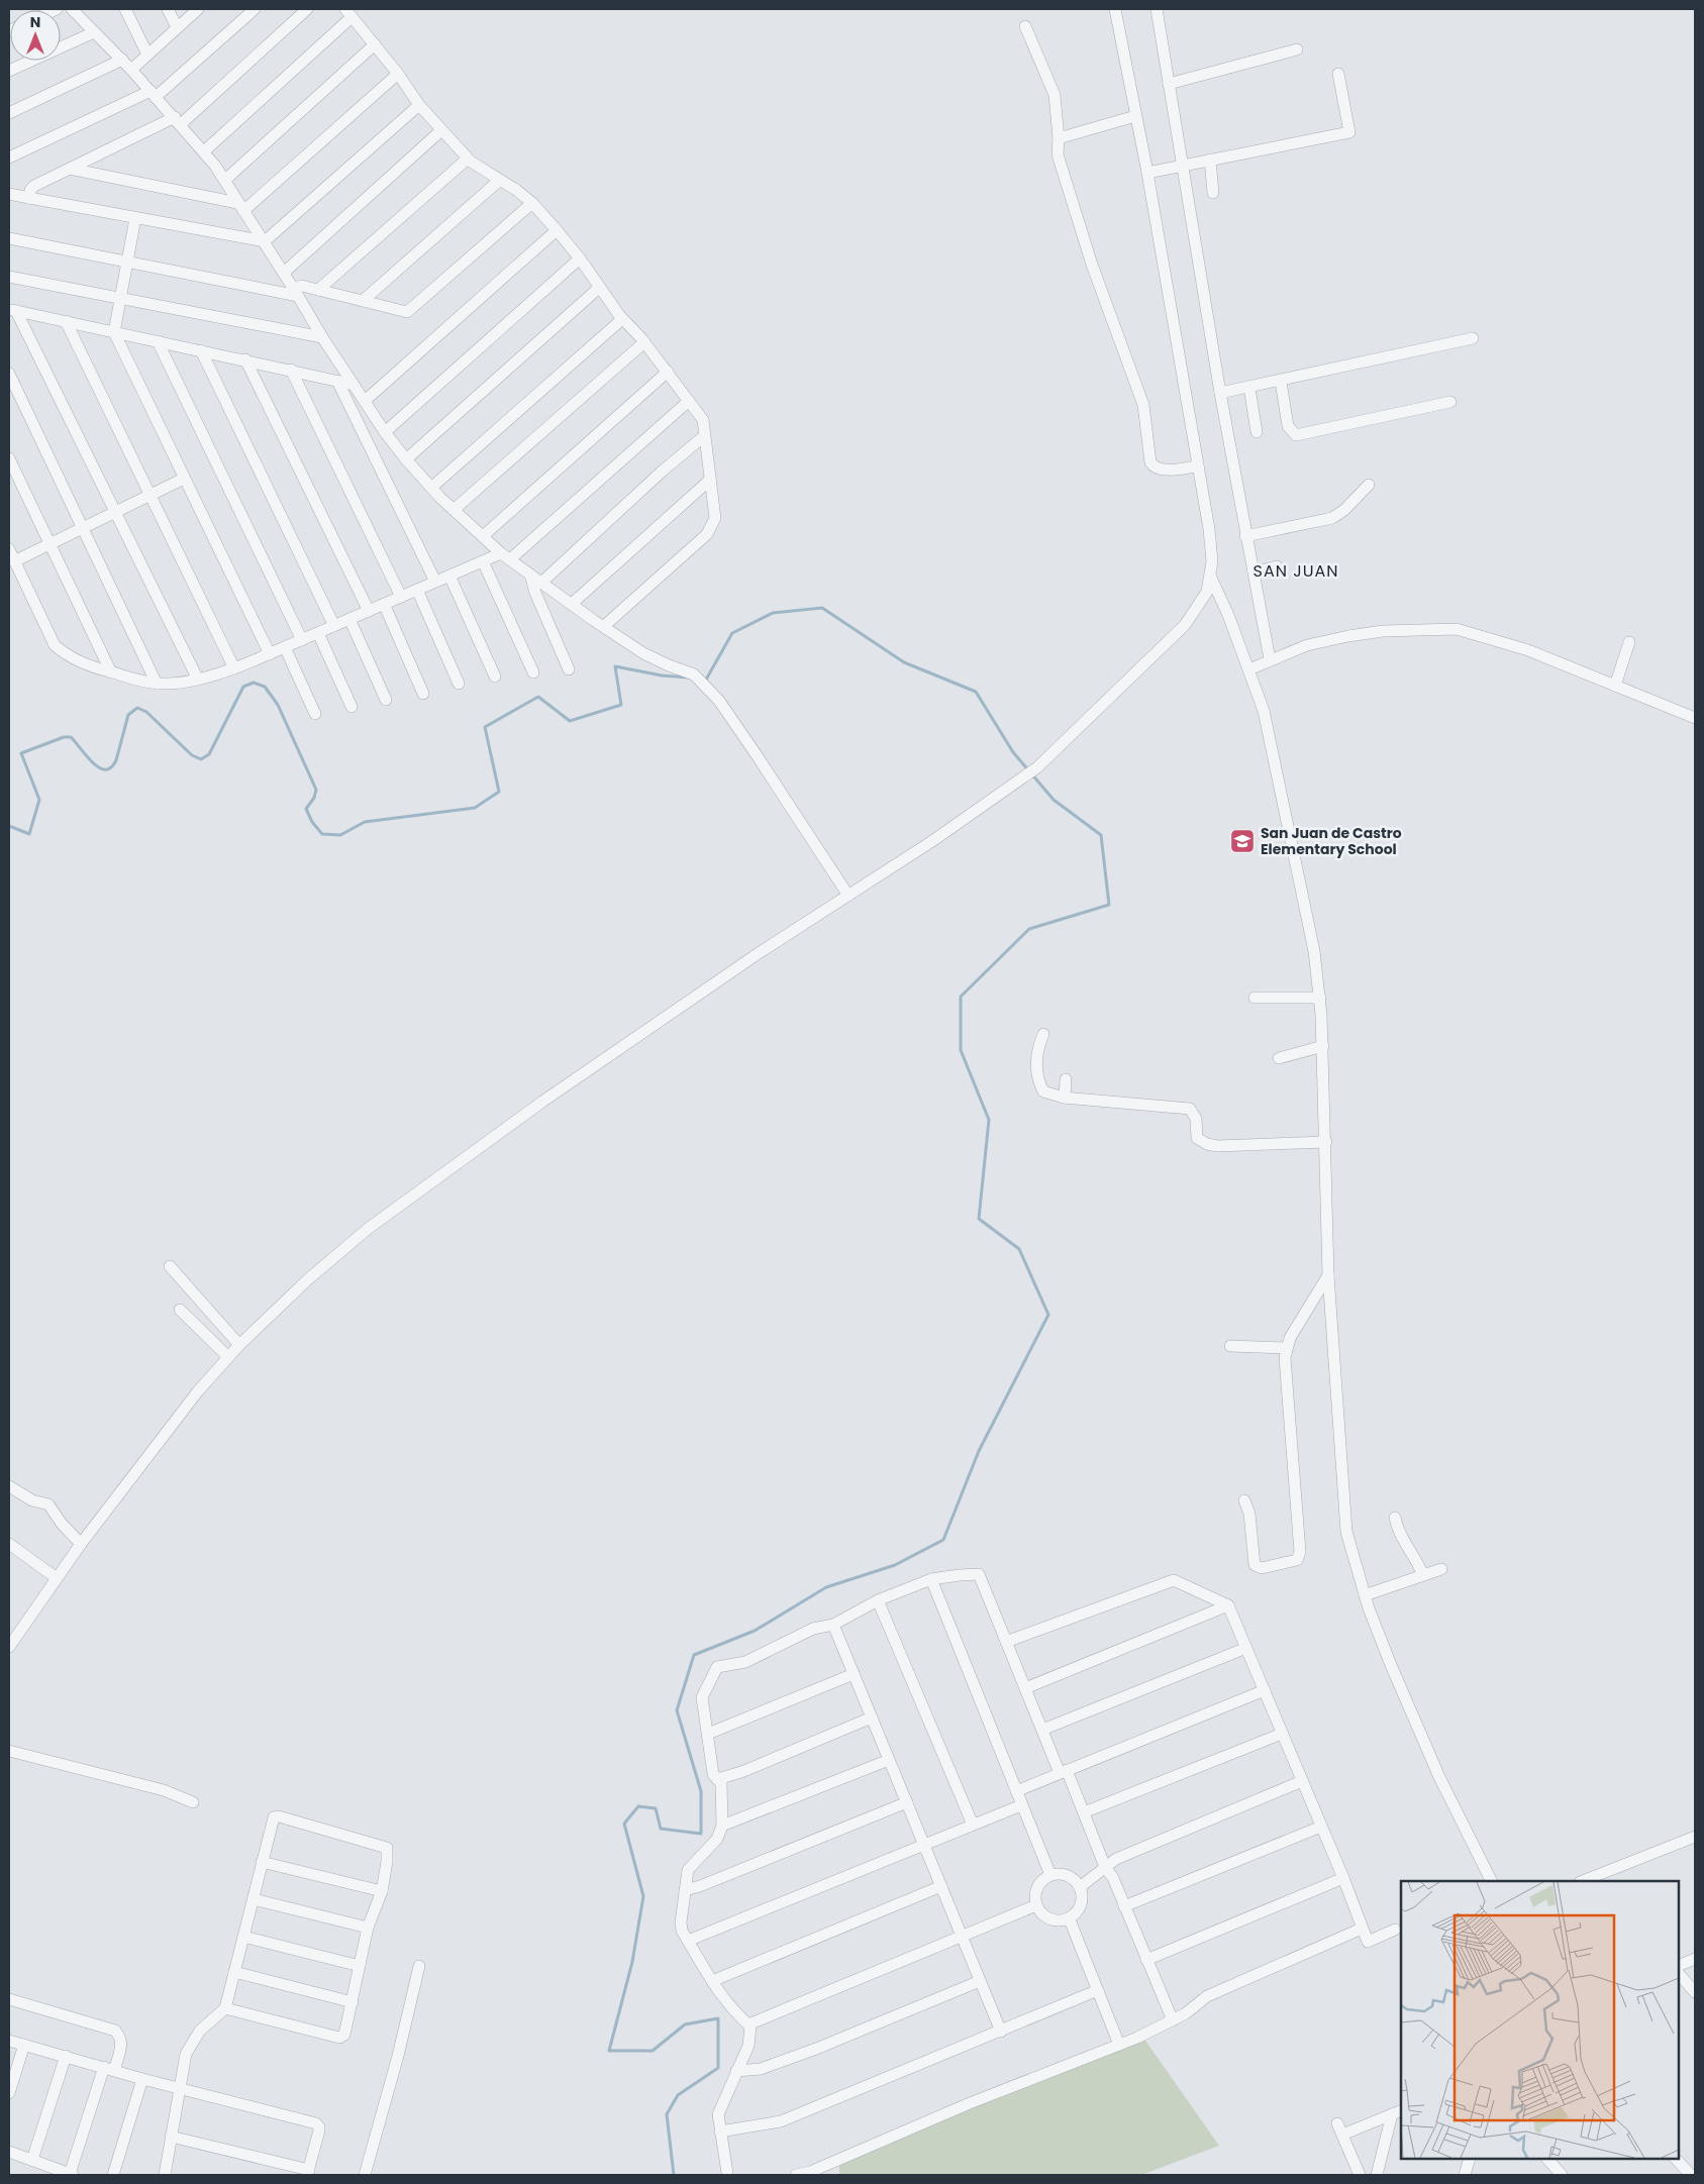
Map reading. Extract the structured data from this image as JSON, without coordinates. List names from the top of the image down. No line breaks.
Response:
{"districts":["SAN JUAN"],"places":{"school or university":["San Juan de Castro Elementary School"]},"north":"top"}
